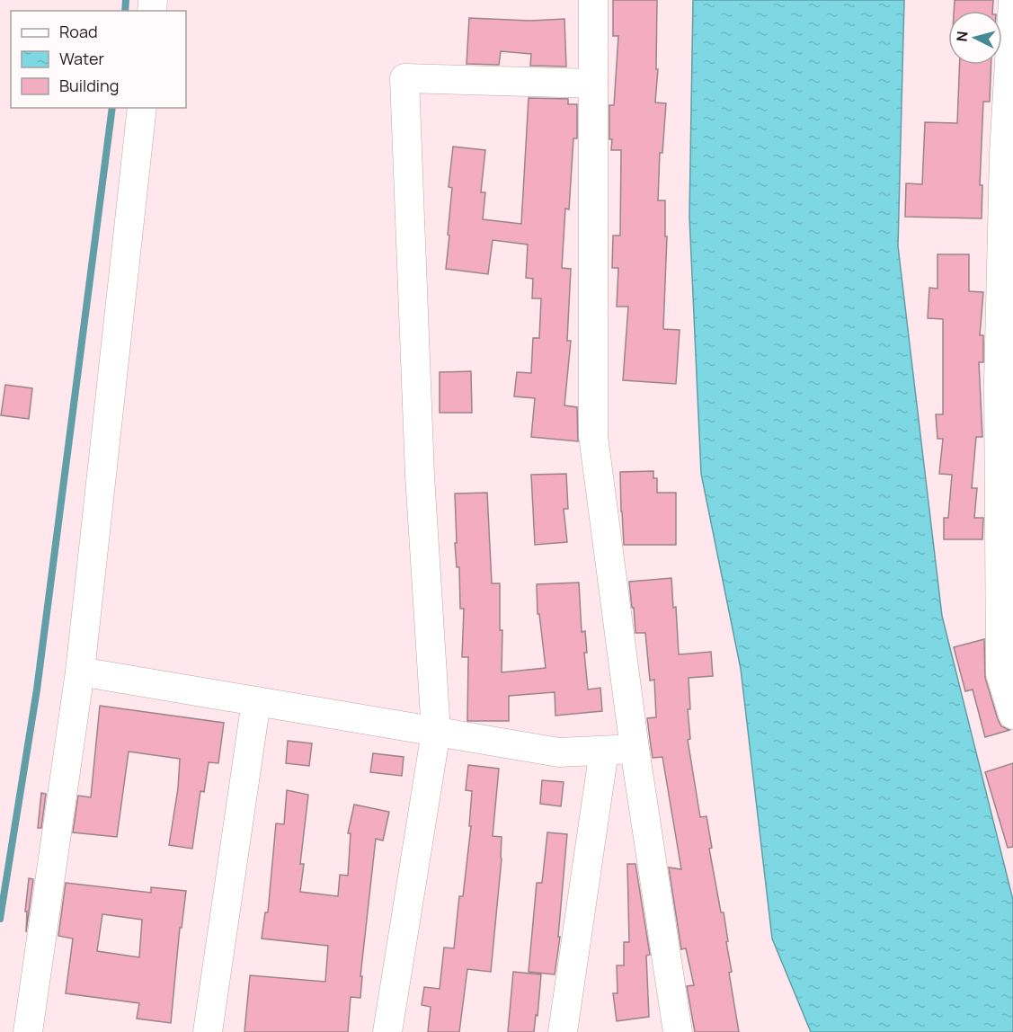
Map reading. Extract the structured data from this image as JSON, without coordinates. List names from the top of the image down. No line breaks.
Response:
{"legend":["Road","Water","Building"],"north":"left"}
